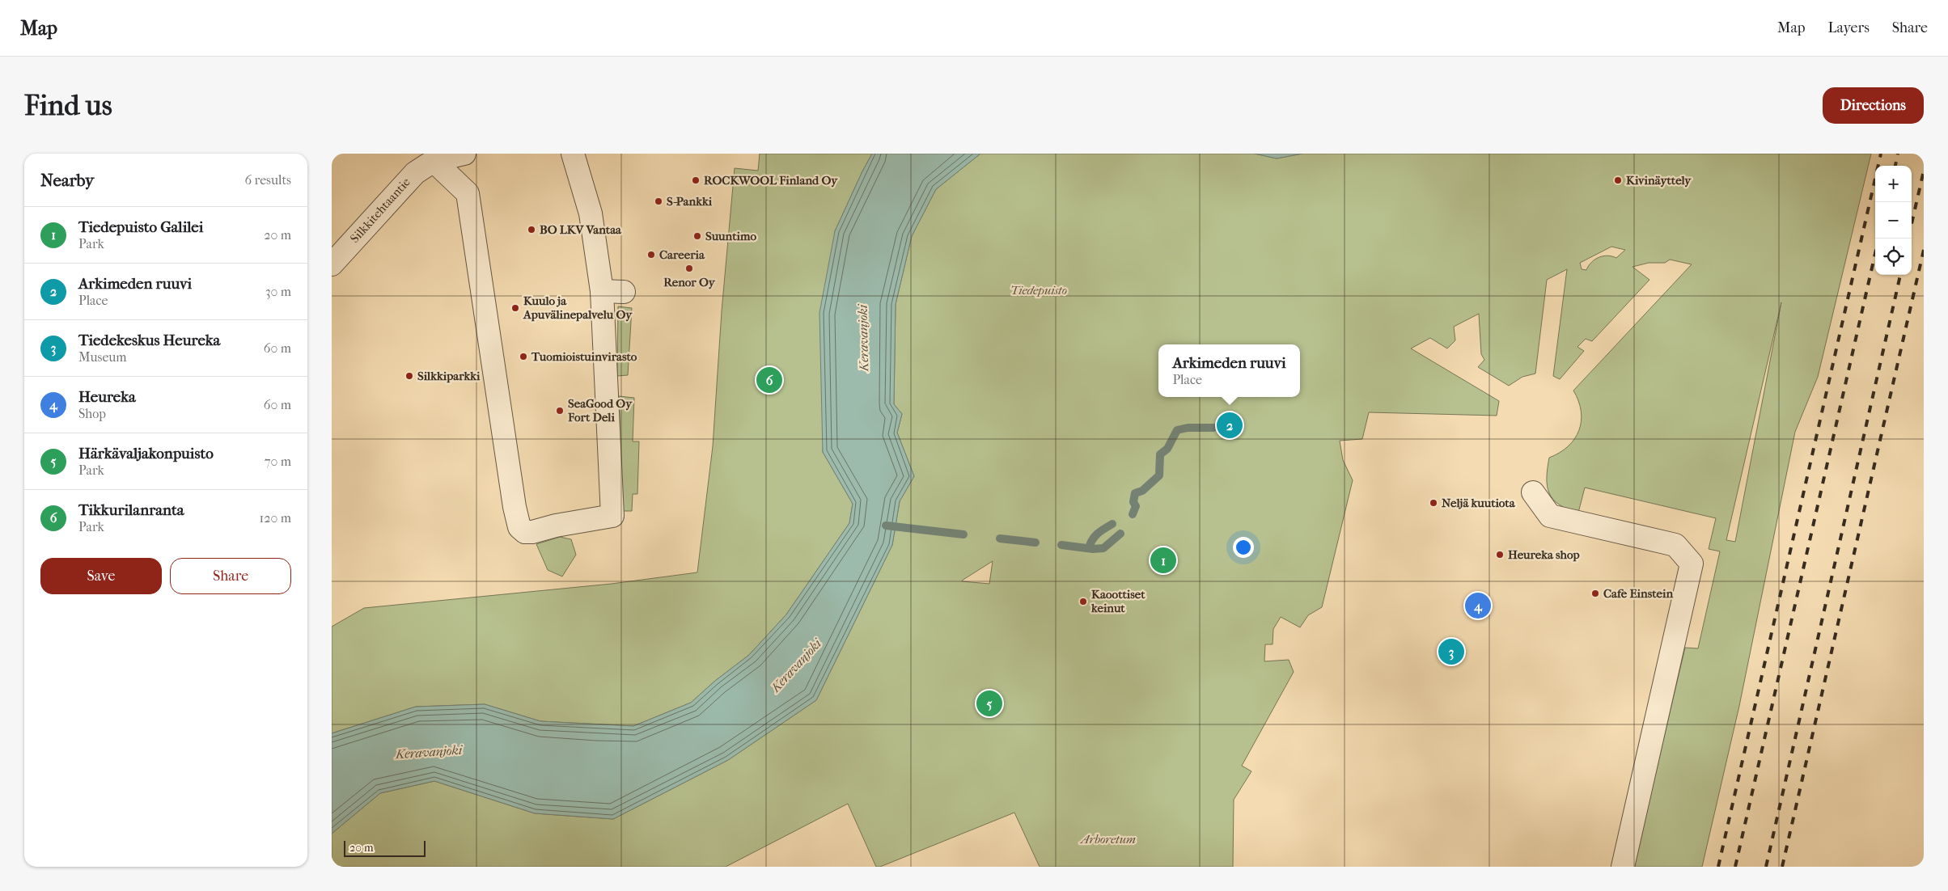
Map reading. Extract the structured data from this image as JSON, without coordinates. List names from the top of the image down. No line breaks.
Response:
{"streets":{"street":["Silkkitehtaantie"]},"water":["Keravanjoki"],"parks":["Tiedepuisto","Arboretum"],"places":["ROCKWOOL Finland Oy","Kivinäyttely","S-Pankki","BO LKV Vantaa","Suuntimo","Careeria","Renor Oy","Kuulo ja Apuvälinepalvelu Oy","Tuomioistuinvirasto","Silkkiparkki","SeaGood Oy Fort Deli","Neljä kuutiota","Heureka shop","Cafe Einstein","Kaoottiset keinut"],"scale_bar":"20 m","page":{"header":"Map","nav":["Map","Layers","Share"],"buttons":["Directions",["Save","Share"]],"title":"Find us","heading":["Nearby","6 results"],"map_buttons":["+","−"],"list":[{"mark":"1","name":"Tiedepuisto Galilei","note":"Park","value":"20 m"},{"mark":"2","name":"Arkimeden ruuvi","note":"Place","value":"30 m"},{"mark":"3","name":"Tiedekeskus Heureka","note":"Museum","value":"60 m"},{"mark":"4","name":"Heureka","note":"Shop","value":"60 m"},{"mark":"5","name":"Härkävaljakonpuisto","note":"Park","value":"70 m"},{"mark":"6","name":"Tikkurilanranta","note":"Park","value":"120 m"}],"popup":["Arkimeden ruuvi","Place"],"pins":["6","2","1","4","3","5"],"scale":"20 m"}}
